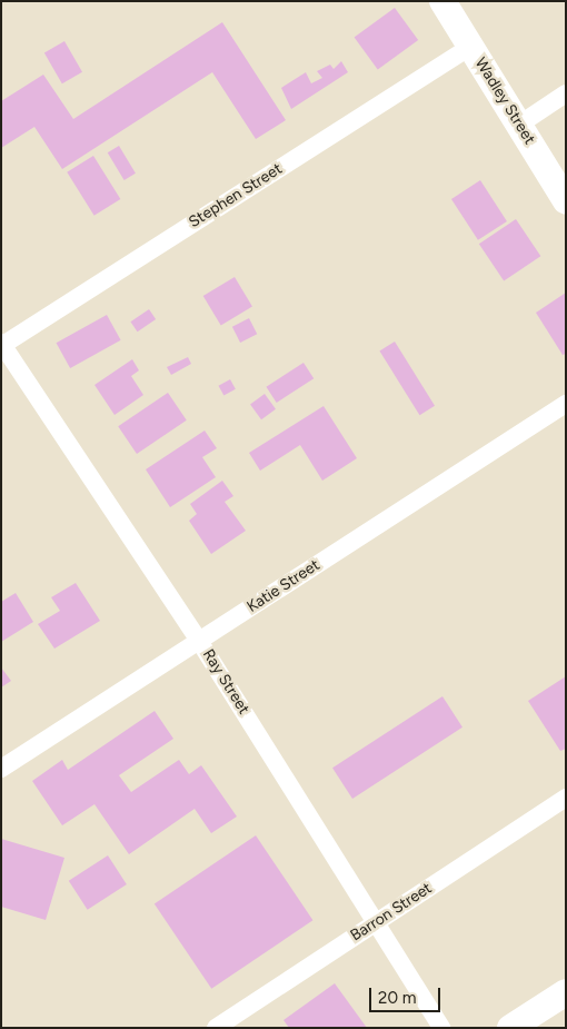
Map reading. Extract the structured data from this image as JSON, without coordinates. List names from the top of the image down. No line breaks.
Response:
{"streets":{"street":["Wadley Street","Stephen Street","Katie Street","Ray Street","Barron Street"]},"crossings":[["Wadley Street","Stephen Street"],["Stephen Street","Ray Street"],["Katie Street","Ray Street"],["Ray Street","Barron Street"]],"scale_bar":"20 m"}
